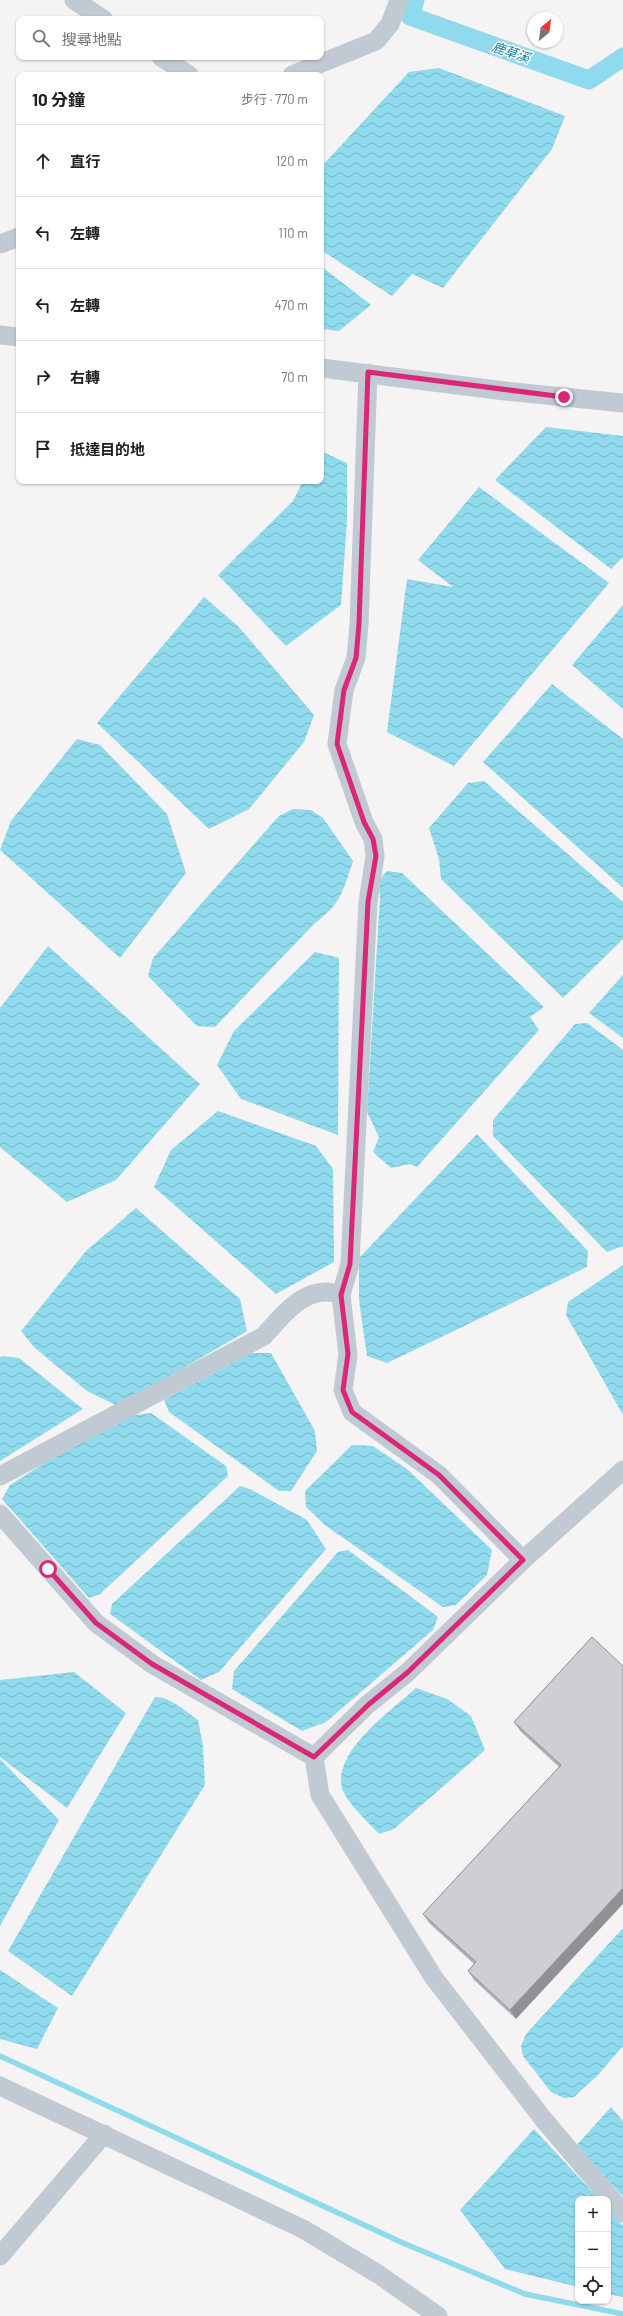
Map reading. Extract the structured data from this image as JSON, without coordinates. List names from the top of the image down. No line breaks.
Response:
{"water":["鹿草溪"],"north":"top right","page":{"search":"搜尋地點","heading":["10 分鐘","步行 · 770 m"],"list":[["直行","120 m"],["左轉","110 m"],["左轉","470 m"],["右轉","70 m"],"抵達目的地"],"map_buttons":["+","−"]}}
